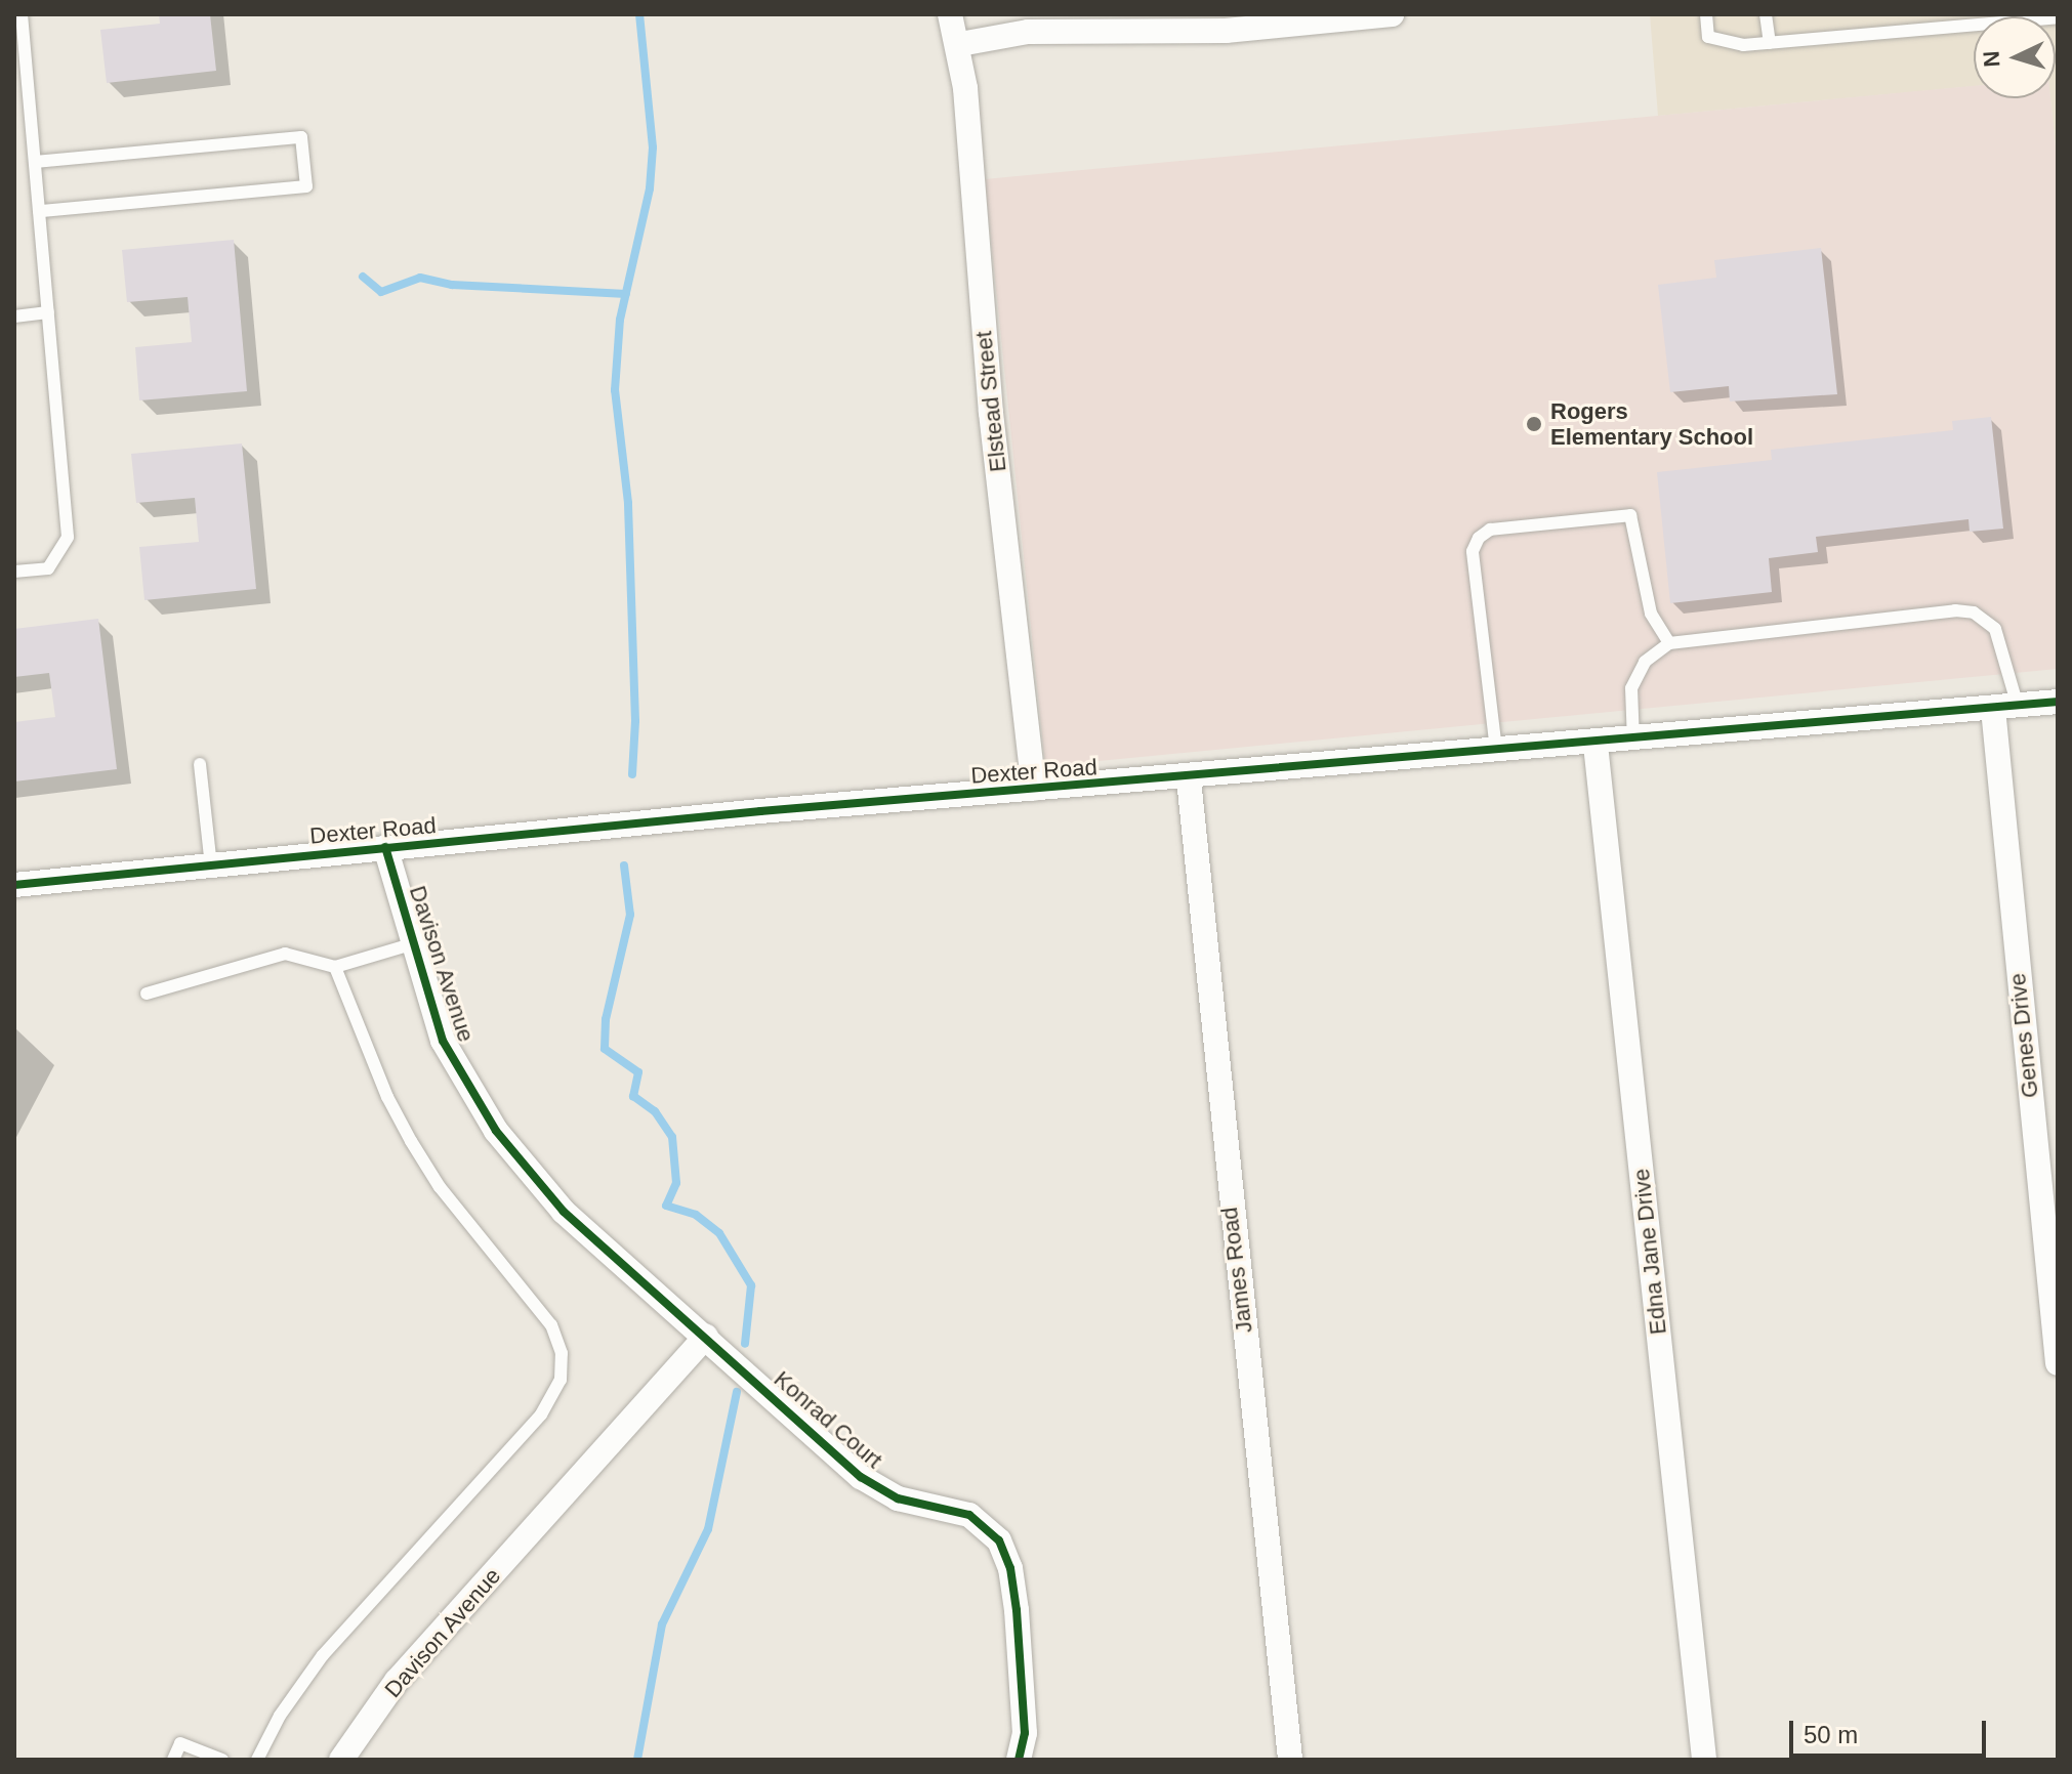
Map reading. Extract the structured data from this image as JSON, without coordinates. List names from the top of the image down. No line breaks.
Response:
{"streets":{"street":["Elstead Street","Dexter Road","Davison Avenue","Genes Drive","Edna Jane Drive","James Road","Konrad Court"]},"crossings":[["Elstead Street","Dexter Road"],["Dexter Road","Davison Avenue"],["Dexter Road","Genes Drive"],["Dexter Road","Edna Jane Drive"],["Dexter Road","James Road"],["Davison Avenue","Konrad Court"]],"places":["Rogers Elementary School"],"scale_bar":"50 m","north":"left"}
